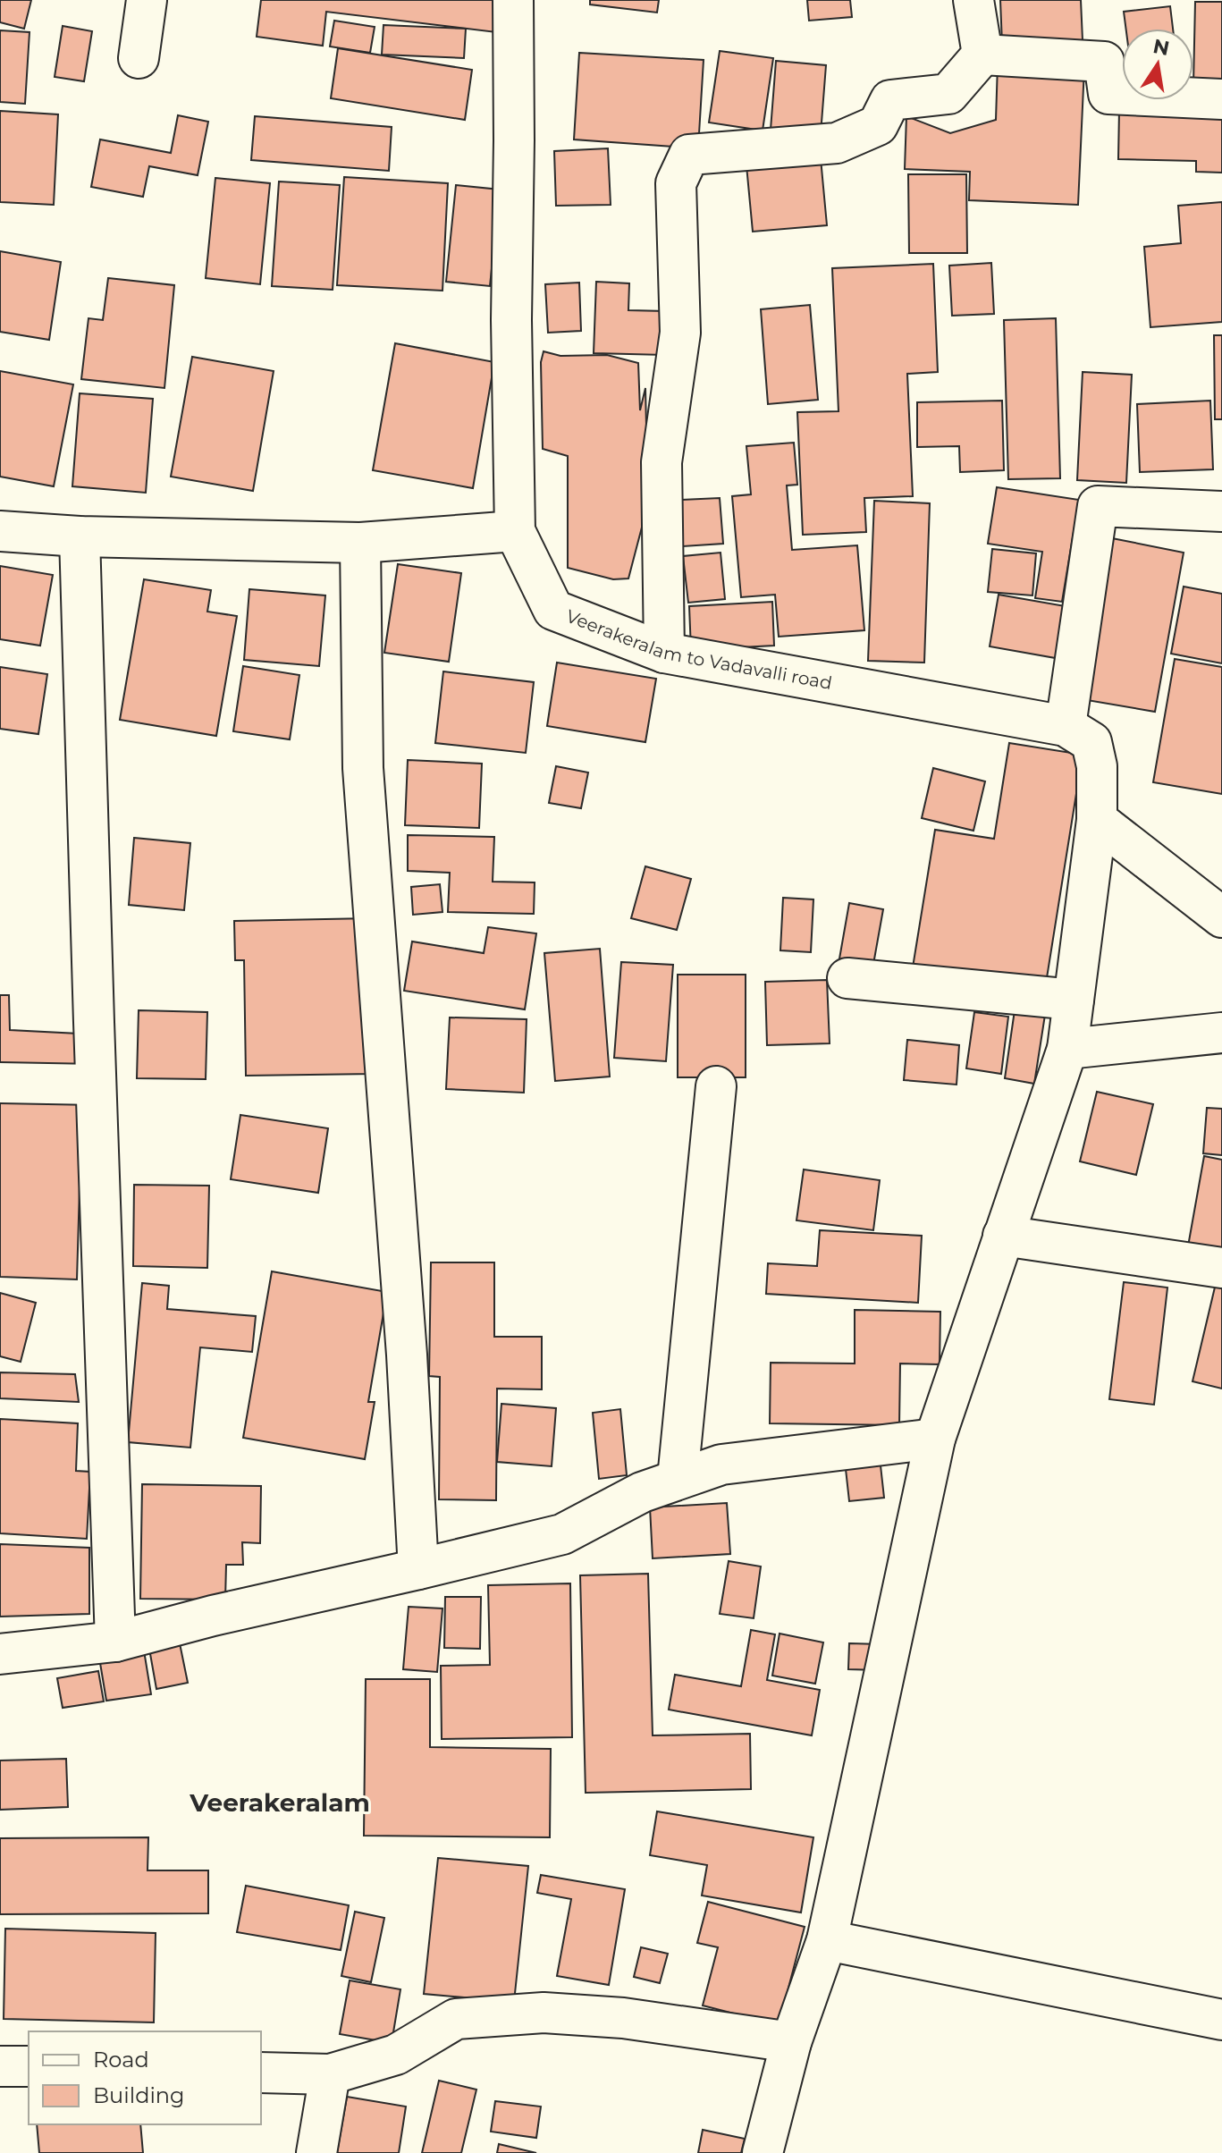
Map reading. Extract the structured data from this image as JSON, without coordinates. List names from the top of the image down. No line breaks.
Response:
{"streets":{"street":["Veerakeralam to Vadavalli road"]},"districts":["Veerakeralam"],"legend":["Road","Building"],"north":"top"}
